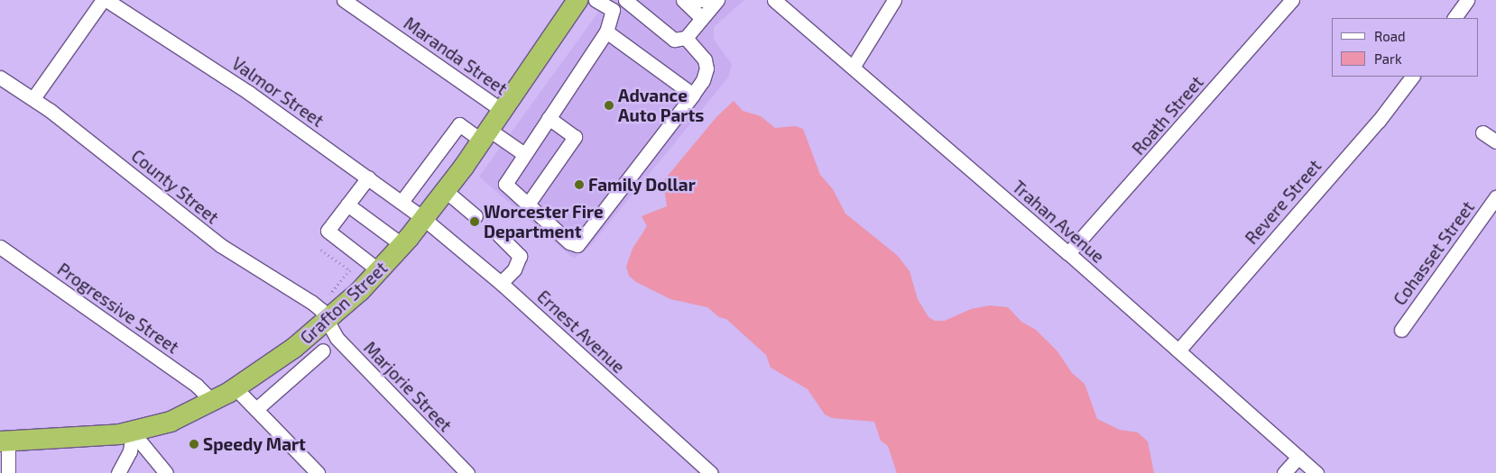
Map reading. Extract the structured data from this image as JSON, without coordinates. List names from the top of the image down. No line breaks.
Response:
{"streets":{"highway":["Grafton Street"],"street":["Maranda Street","Valmor Street","Roath Street","County Street","Revere Street","Trahan Avenue","Cohasset Street","Progressive Street","Ernest Avenue","Marjorie Street"]},"crossings":[["Maranda Street","Grafton Street"],["Valmor Street","Grafton Street"],["Valmor Street","Ernest Avenue"],["Roath Street","Trahan Avenue"],["County Street","Grafton Street"],["County Street","Marjorie Street"],["Revere Street","Trahan Avenue"],["Grafton Street","Progressive Street"],["Grafton Street","Ernest Avenue"],["Grafton Street","Marjorie Street"]],"places":["Advance Auto Parts","Family Dollar","Worcester Fire Department","Speedy Mart"],"legend":["Road","Park"]}
